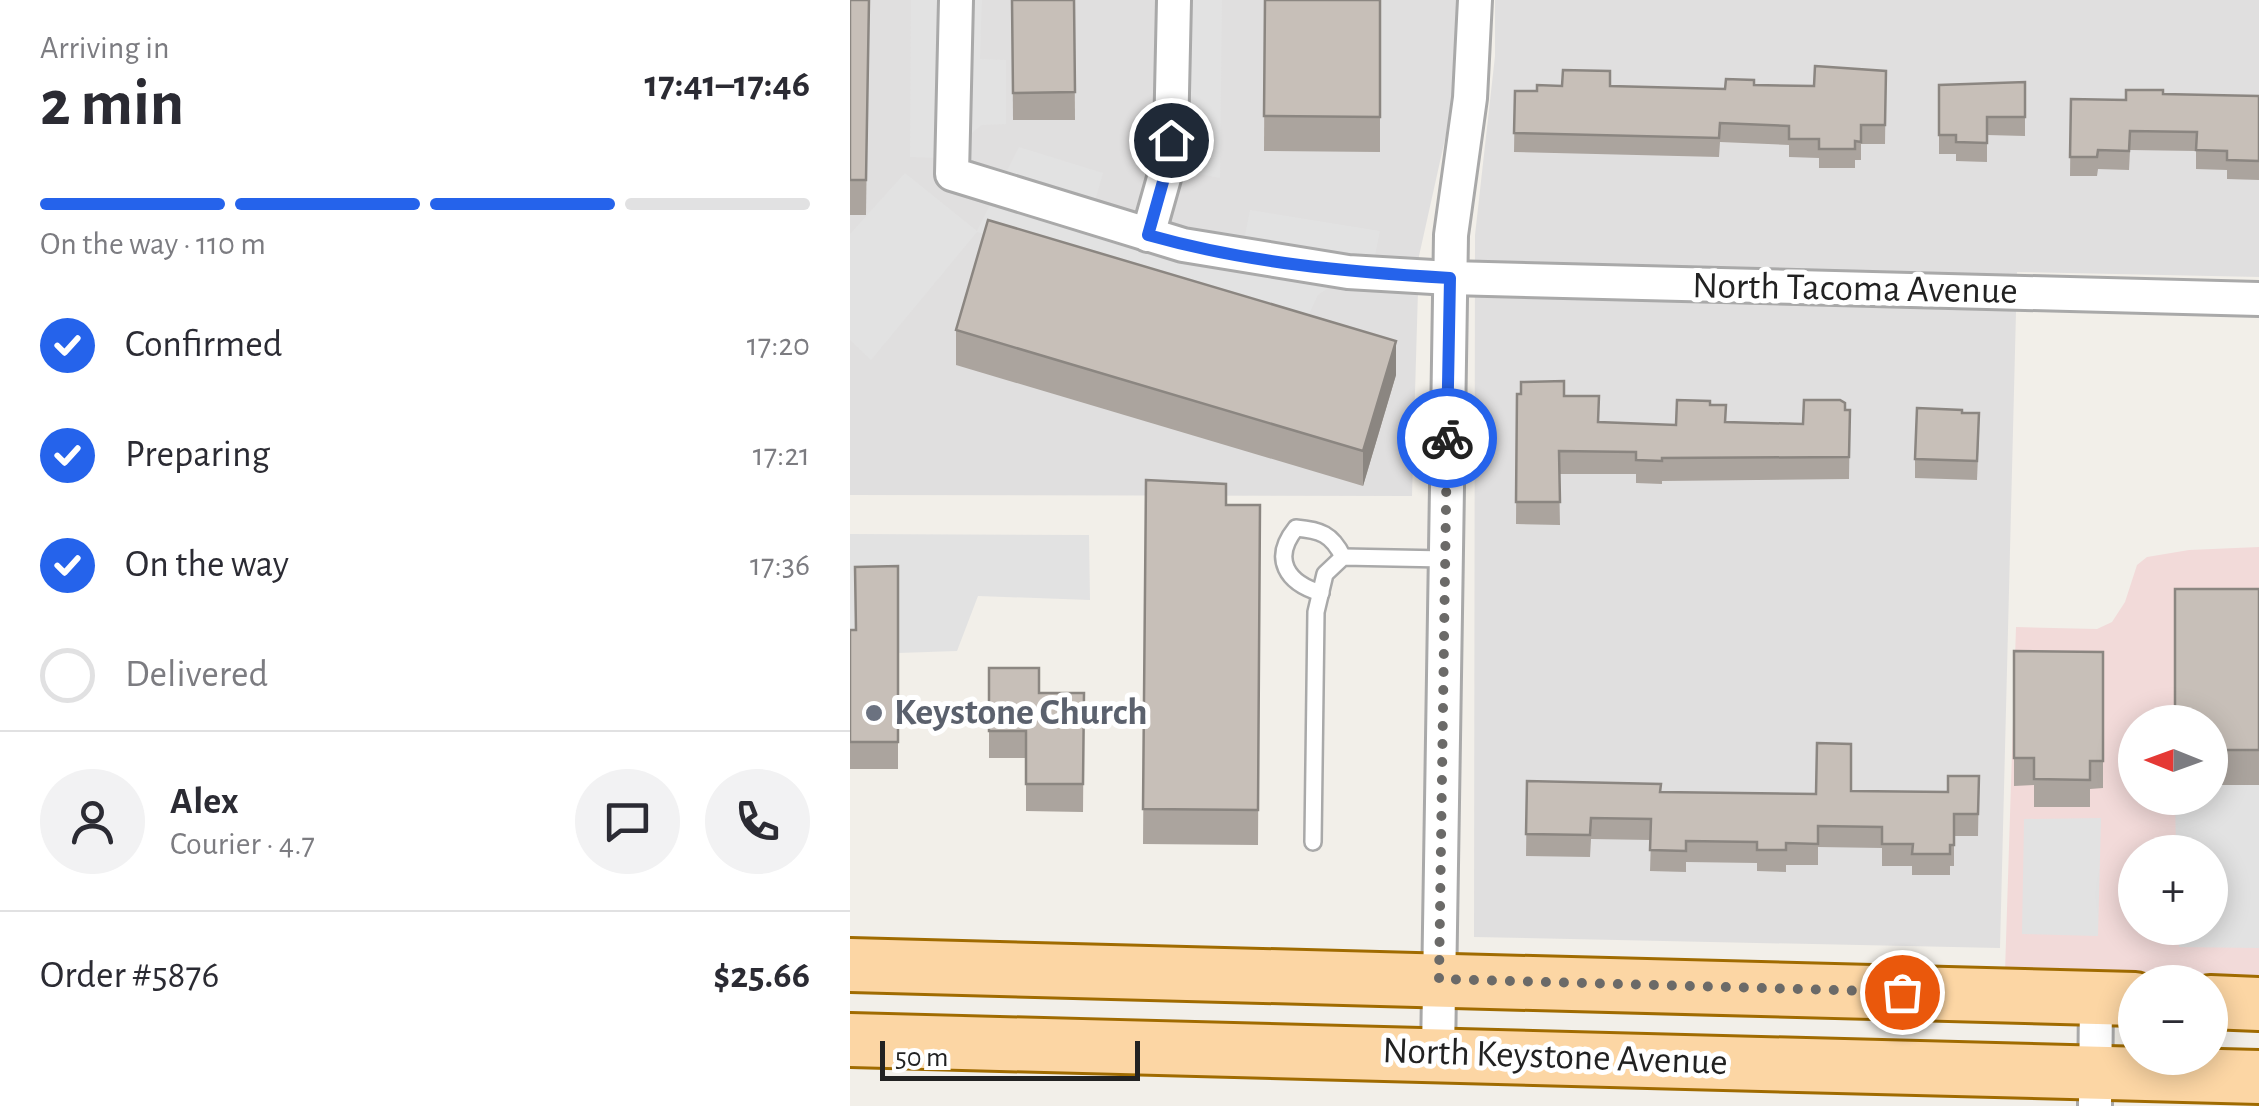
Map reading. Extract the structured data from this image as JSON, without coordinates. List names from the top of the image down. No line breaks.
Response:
{"streets":{"main road":["North Keystone Avenue"],"street":["North Tacoma Avenue"]},"places":["Keystone Church"],"scale_bar":"50 m","north":"left","page":{"heading":["2 min","Arriving in","17:41–17:46"],"panel":["Alex","Courier · 4.7","Order #5876","$25.66"],"bar":"On the way · 110 m","list":[["Confirmed","17:20"],["Preparing","17:21"],["On the way","17:36"],"Delivered"],"map_buttons":["+","−"],"scale":"50 m"}}
